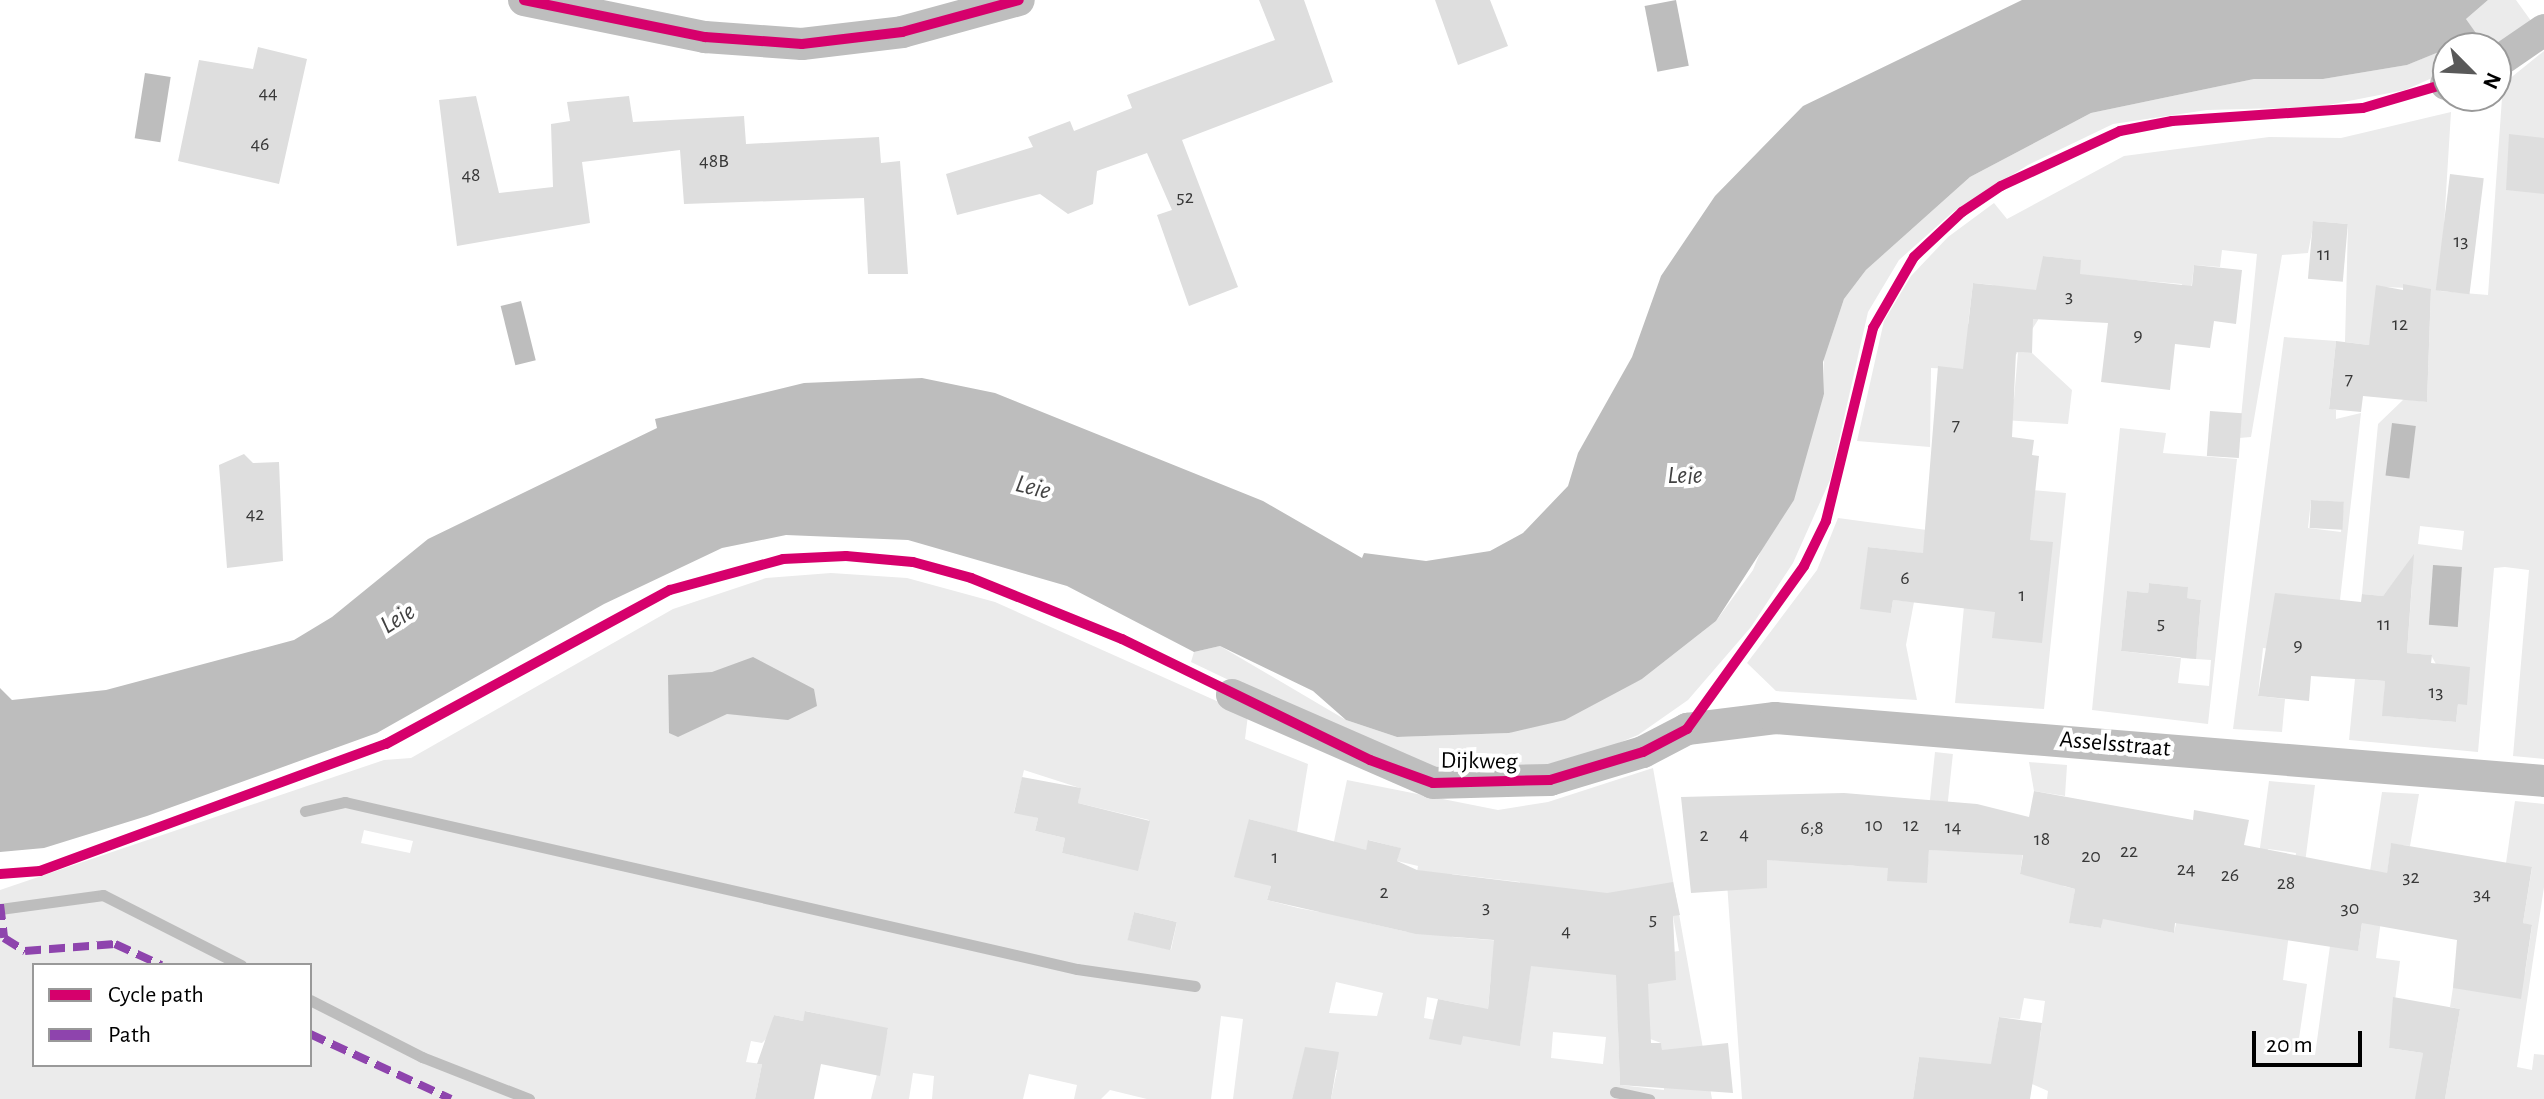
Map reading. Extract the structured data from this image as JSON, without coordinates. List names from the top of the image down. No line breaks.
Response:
{"streets":{"street":["Asselsstraat","Dijkweg"]},"crossings":[["Asselsstraat","Dijkweg"]],"water":["Leie"],"house_numbers":["44","46","48B","48","52","13","11","3","12","9","7","7","42","6","1","5","11","9","13","10","12","14","6;8","4","2","18","22","20","1","24","26","32","28","2","34","3","30","5","4"],"legend":["Cycle path","Path"],"scale_bar":"20 m","north":"bottom right"}
